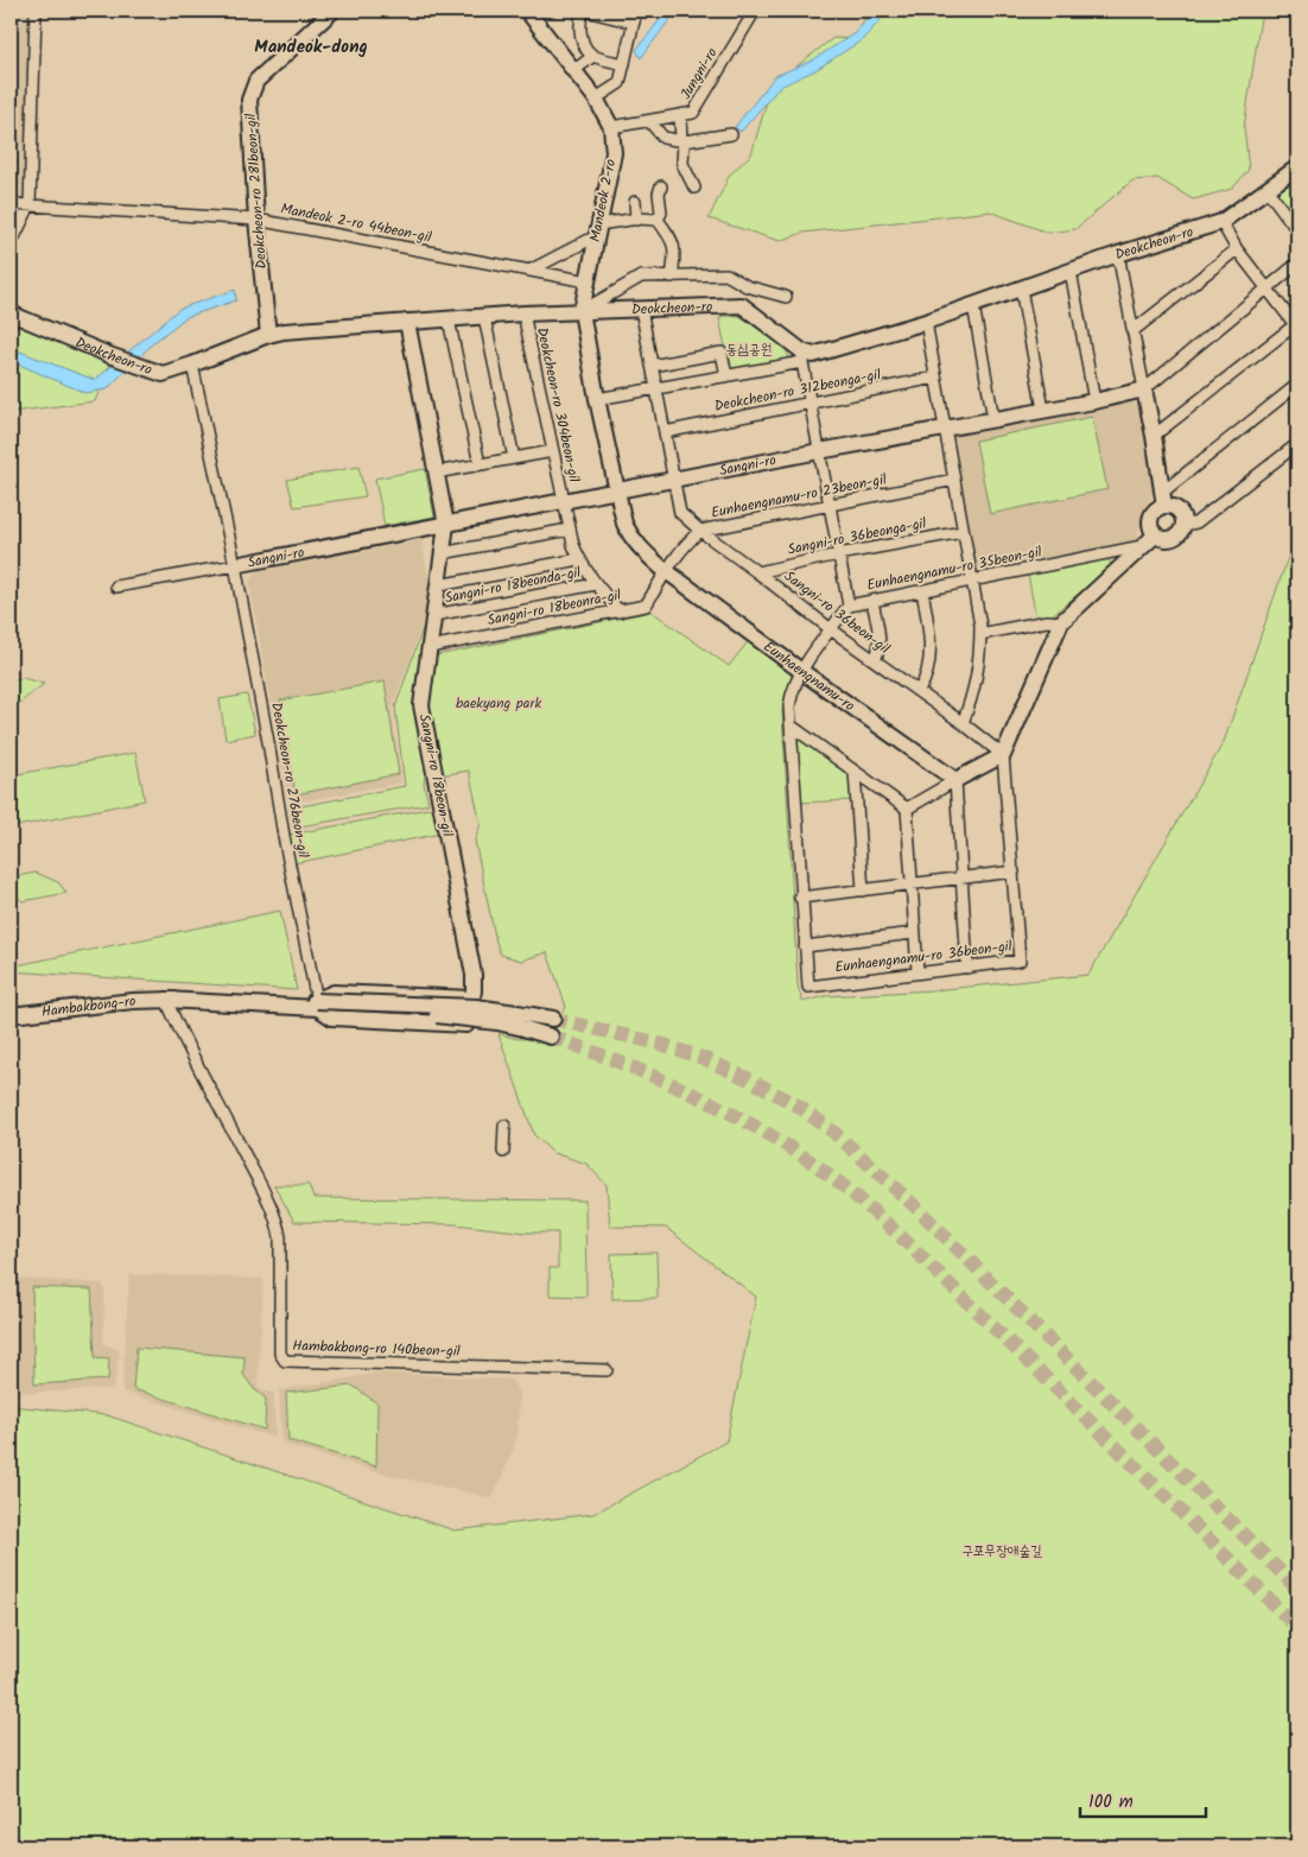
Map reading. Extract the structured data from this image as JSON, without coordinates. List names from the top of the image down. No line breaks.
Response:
{"streets":{"street":["Jungni-ro","Deokcheon-ro 281beon-gil","Mandeok 2-ro","Mandeok 2-ro 44beon-gil","Deokcheon-ro","Deokcheon-ro 312beonga-gil","Deokcheon-ro 304beon-gil","Sangni-ro","Eunhaengnamu-ro 23beon-gil","Sangni-ro 36beonga-gil","Eunhaengnamu-ro 35beon-gil","Sangni-ro 18beonda-gil","Sangni-ro 18beonra-gil","Sangni-ro 36beon-gil","Eunhaengnamu-ro","Sangni-ro 18beon-gil","Deokcheon-ro 276beon-gil","Eunhaengnamu-ro 36beon-gil","Hambakbong-ro","Hambakbong-ro 140beon-gil"]},"crossings":[["Jungni-ro","Mandeok 2-ro"],["Deokcheon-ro 281beon-gil","Mandeok 2-ro 44beon-gil"],["Deokcheon-ro 281beon-gil","Deokcheon-ro"],["Mandeok 2-ro","Mandeok 2-ro 44beon-gil"],["Mandeok 2-ro","Deokcheon-ro"],["Mandeok 2-ro","Eunhaengnamu-ro"],["Deokcheon-ro","Deokcheon-ro 304beon-gil"],["Deokcheon-ro","Sangni-ro 36beon-gil"],["Deokcheon-ro","Eunhaengnamu-ro"],["Deokcheon-ro","Deokcheon-ro 276beon-gil"],["Deokcheon-ro 312beonga-gil","Sangni-ro 36beon-gil"],["Deokcheon-ro 304beon-gil","Sangni-ro"],["Deokcheon-ro 304beon-gil","Sangni-ro 18beonda-gil"],["Deokcheon-ro 304beon-gil","Sangni-ro 18beonra-gil"],["Sangni-ro","Sangni-ro 36beon-gil"],["Sangni-ro","Eunhaengnamu-ro"],["Sangni-ro","Sangni-ro 18beon-gil"],["Sangni-ro","Deokcheon-ro 276beon-gil"],["Eunhaengnamu-ro 23beon-gil","Sangni-ro 18beonra-gil"],["Eunhaengnamu-ro 23beon-gil","Sangni-ro 36beon-gil"],["Eunhaengnamu-ro 23beon-gil","Eunhaengnamu-ro"],["Sangni-ro 36beonga-gil","Sangni-ro 36beon-gil"],["Sangni-ro 18beonda-gil","Sangni-ro 18beon-gil"],["Sangni-ro 18beonra-gil","Eunhaengnamu-ro"],["Sangni-ro 18beonra-gil","Sangni-ro 18beon-gil"],["Sangni-ro 36beon-gil","Eunhaengnamu-ro 36beon-gil"],["Eunhaengnamu-ro","Eunhaengnamu-ro 36beon-gil"],["Sangni-ro 18beon-gil","Deokcheon-ro 276beon-gil"],["Sangni-ro 18beon-gil","Hambakbong-ro"],["Deokcheon-ro 276beon-gil","Hambakbong-ro"],["Hambakbong-ro","Hambakbong-ro 140beon-gil"]],"districts":["Mandeok-dong"],"parks":["동심공원","baekyang park","구포무장애숲길"],"scale_bar":"100 m"}
